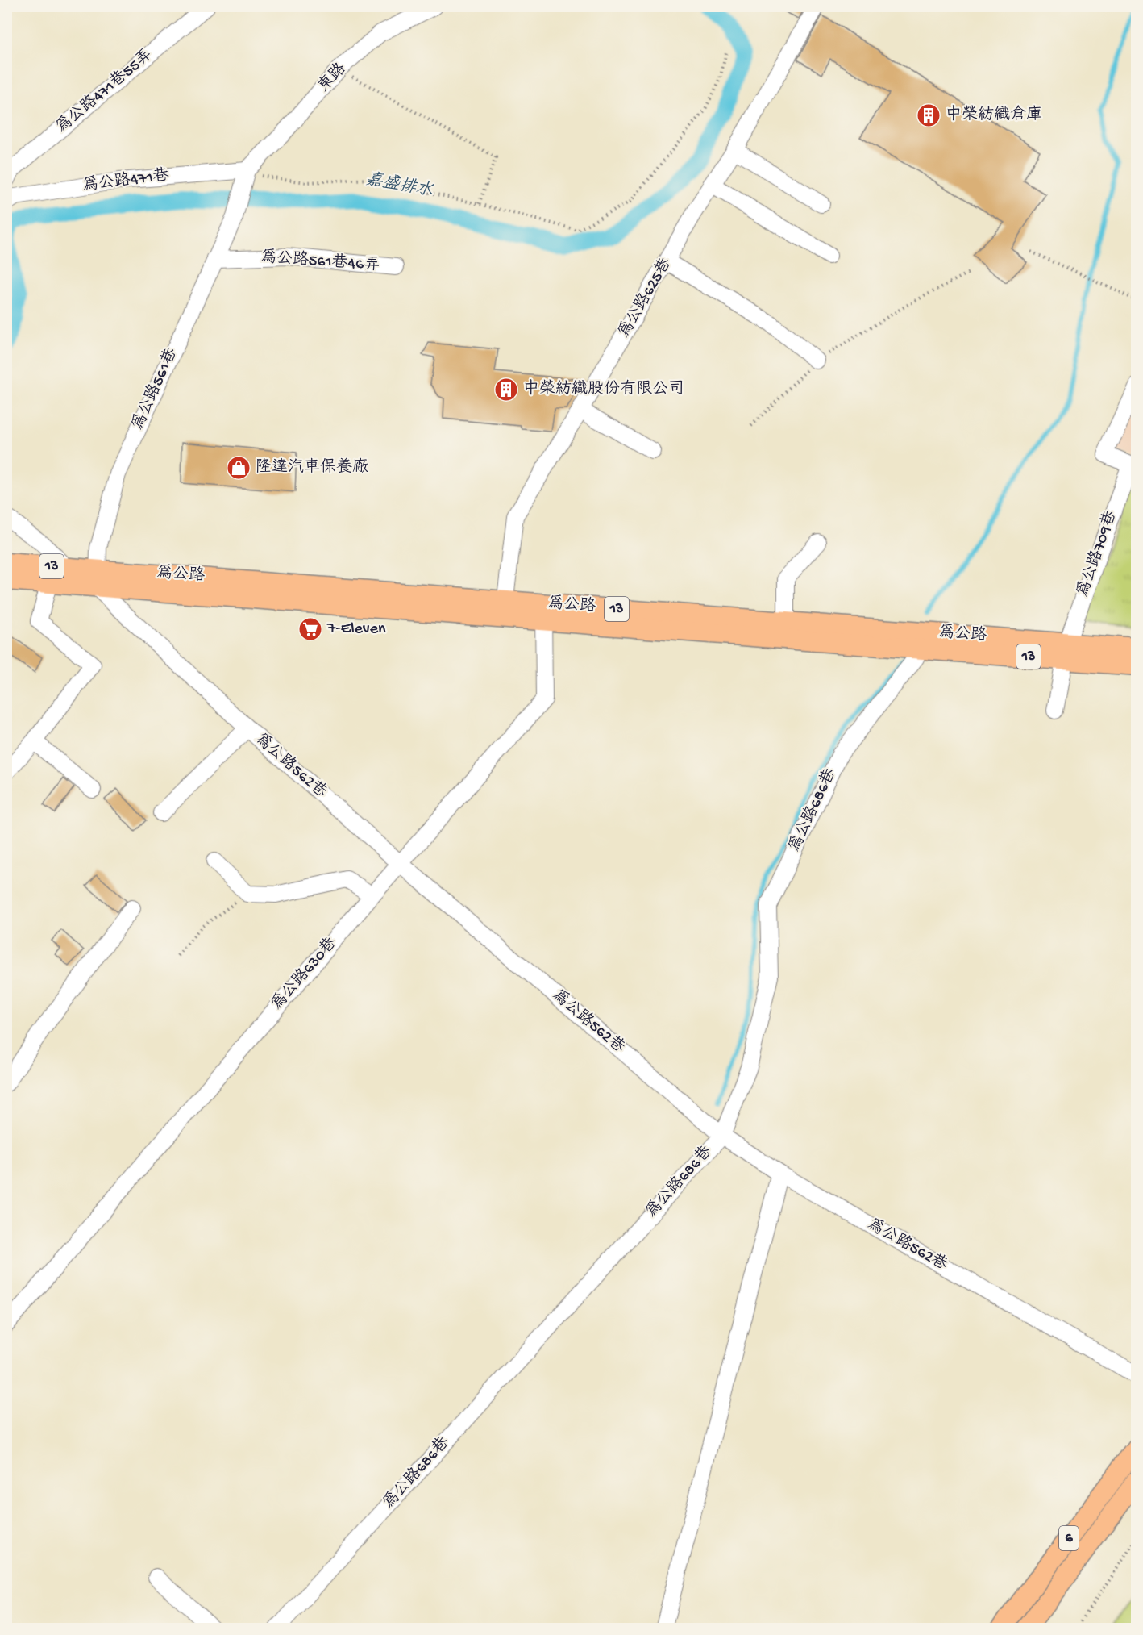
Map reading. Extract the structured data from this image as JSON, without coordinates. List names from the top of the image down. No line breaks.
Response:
{"streets":{"main road":["13","為公路","6"],"street":["東路","為公路471巷55弄","為公路471巷","為公路561巷46弄","為公路625巷","為公路561巷","為公路709巷","為公路562巷","為公路686巷","為公路630巷"]},"crossings":[["東路","為公路471巷"],["東路","為公路561巷"],["為公路471巷","為公路561巷"],["為公路561巷46弄","為公路561巷"],["為公路625巷","為公路"],["為公路561巷","為公路"],["為公路561巷","為公路562巷"],["為公路709巷","為公路"],["為公路","為公路562巷"],["為公路","為公路686巷"],["為公路","為公路630巷"],["為公路562巷","為公路686巷"],["為公路562巷","為公路630巷"]],"water":["嘉盛排水"],"places":{"building":["中榮紡織倉庫","中榮紡織股份有限公司"],"shop":["隆達汽車保養廠"],"supermarket":["7-Eleven"]}}
